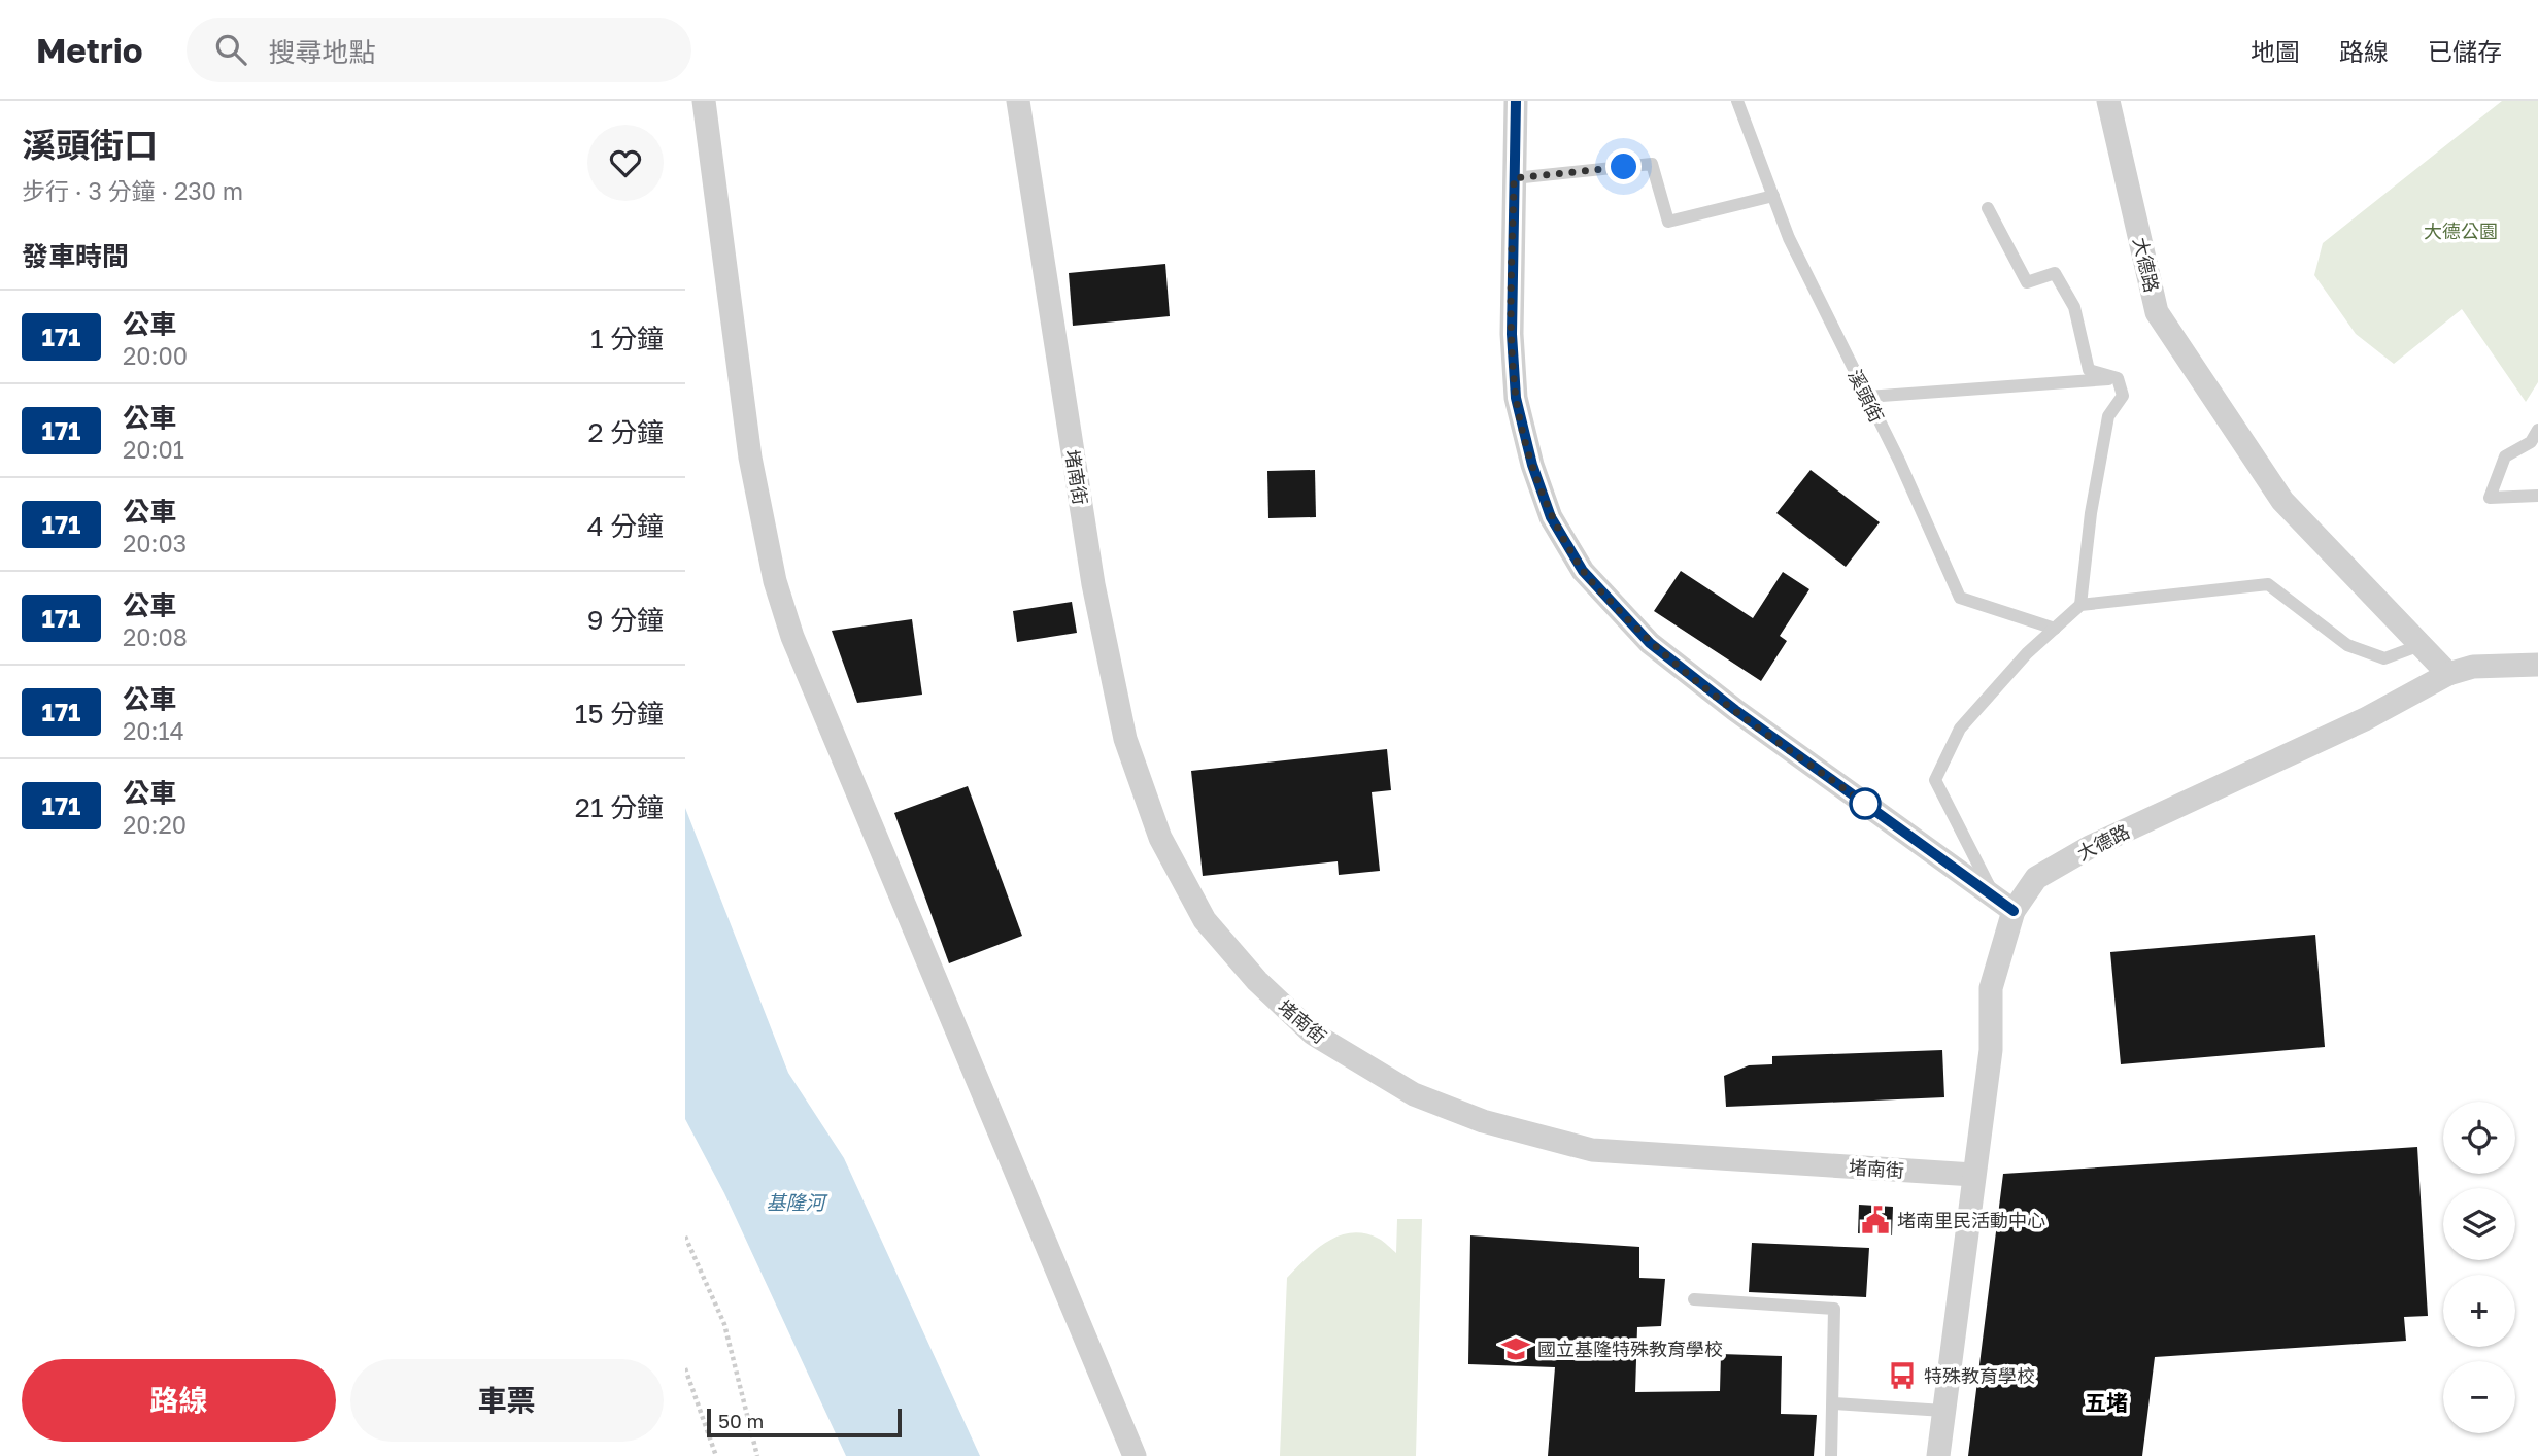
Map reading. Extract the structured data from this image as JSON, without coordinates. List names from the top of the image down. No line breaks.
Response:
{"streets":{"street":["大德路","堵南街"],"lane":["溪頭街"]},"crossings":[["大德路","堵南街"]],"districts":["五堵"],"water":["基隆河"],"parks":["大德公園"],"places":{"public building":["堵南里民活動中心"],"school or university":["國立基隆特殊教育學校"],"bus stop":["特殊教育學校"]},"lines":["bus line 171"],"scale_bar":"50 m","page":{"header":"Metrio","search":"搜尋地點","nav":["地圖","路線","已儲存"],"heading":[["溪頭街口","步行 · 3 分鐘 · 230 m"],"發車時間"],"list":[{"mark":"171","name":"公車","note":"20:00","value":"1 分鐘"},{"mark":"171","name":"公車","note":"20:01","value":"2 分鐘"},{"mark":"171","name":"公車","note":"20:03","value":"4 分鐘"},{"mark":"171","name":"公車","note":"20:08","value":"9 分鐘"},{"mark":"171","name":"公車","note":"20:14","value":"15 分鐘"},{"mark":"171","name":"公車","note":"20:20","value":"21 分鐘"}],"map_buttons":["+","−"],"buttons":["路線","車票"],"scale":"50 m"}}
